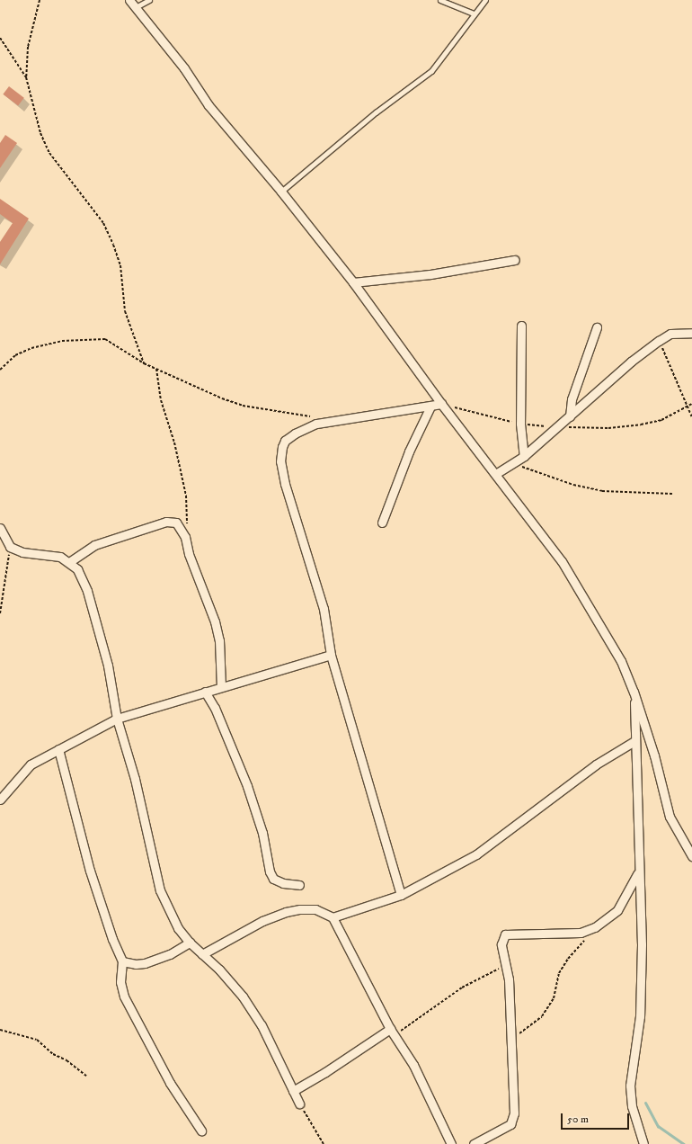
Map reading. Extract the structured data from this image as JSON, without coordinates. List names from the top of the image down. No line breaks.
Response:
{"scale_bar":"50 m"}
